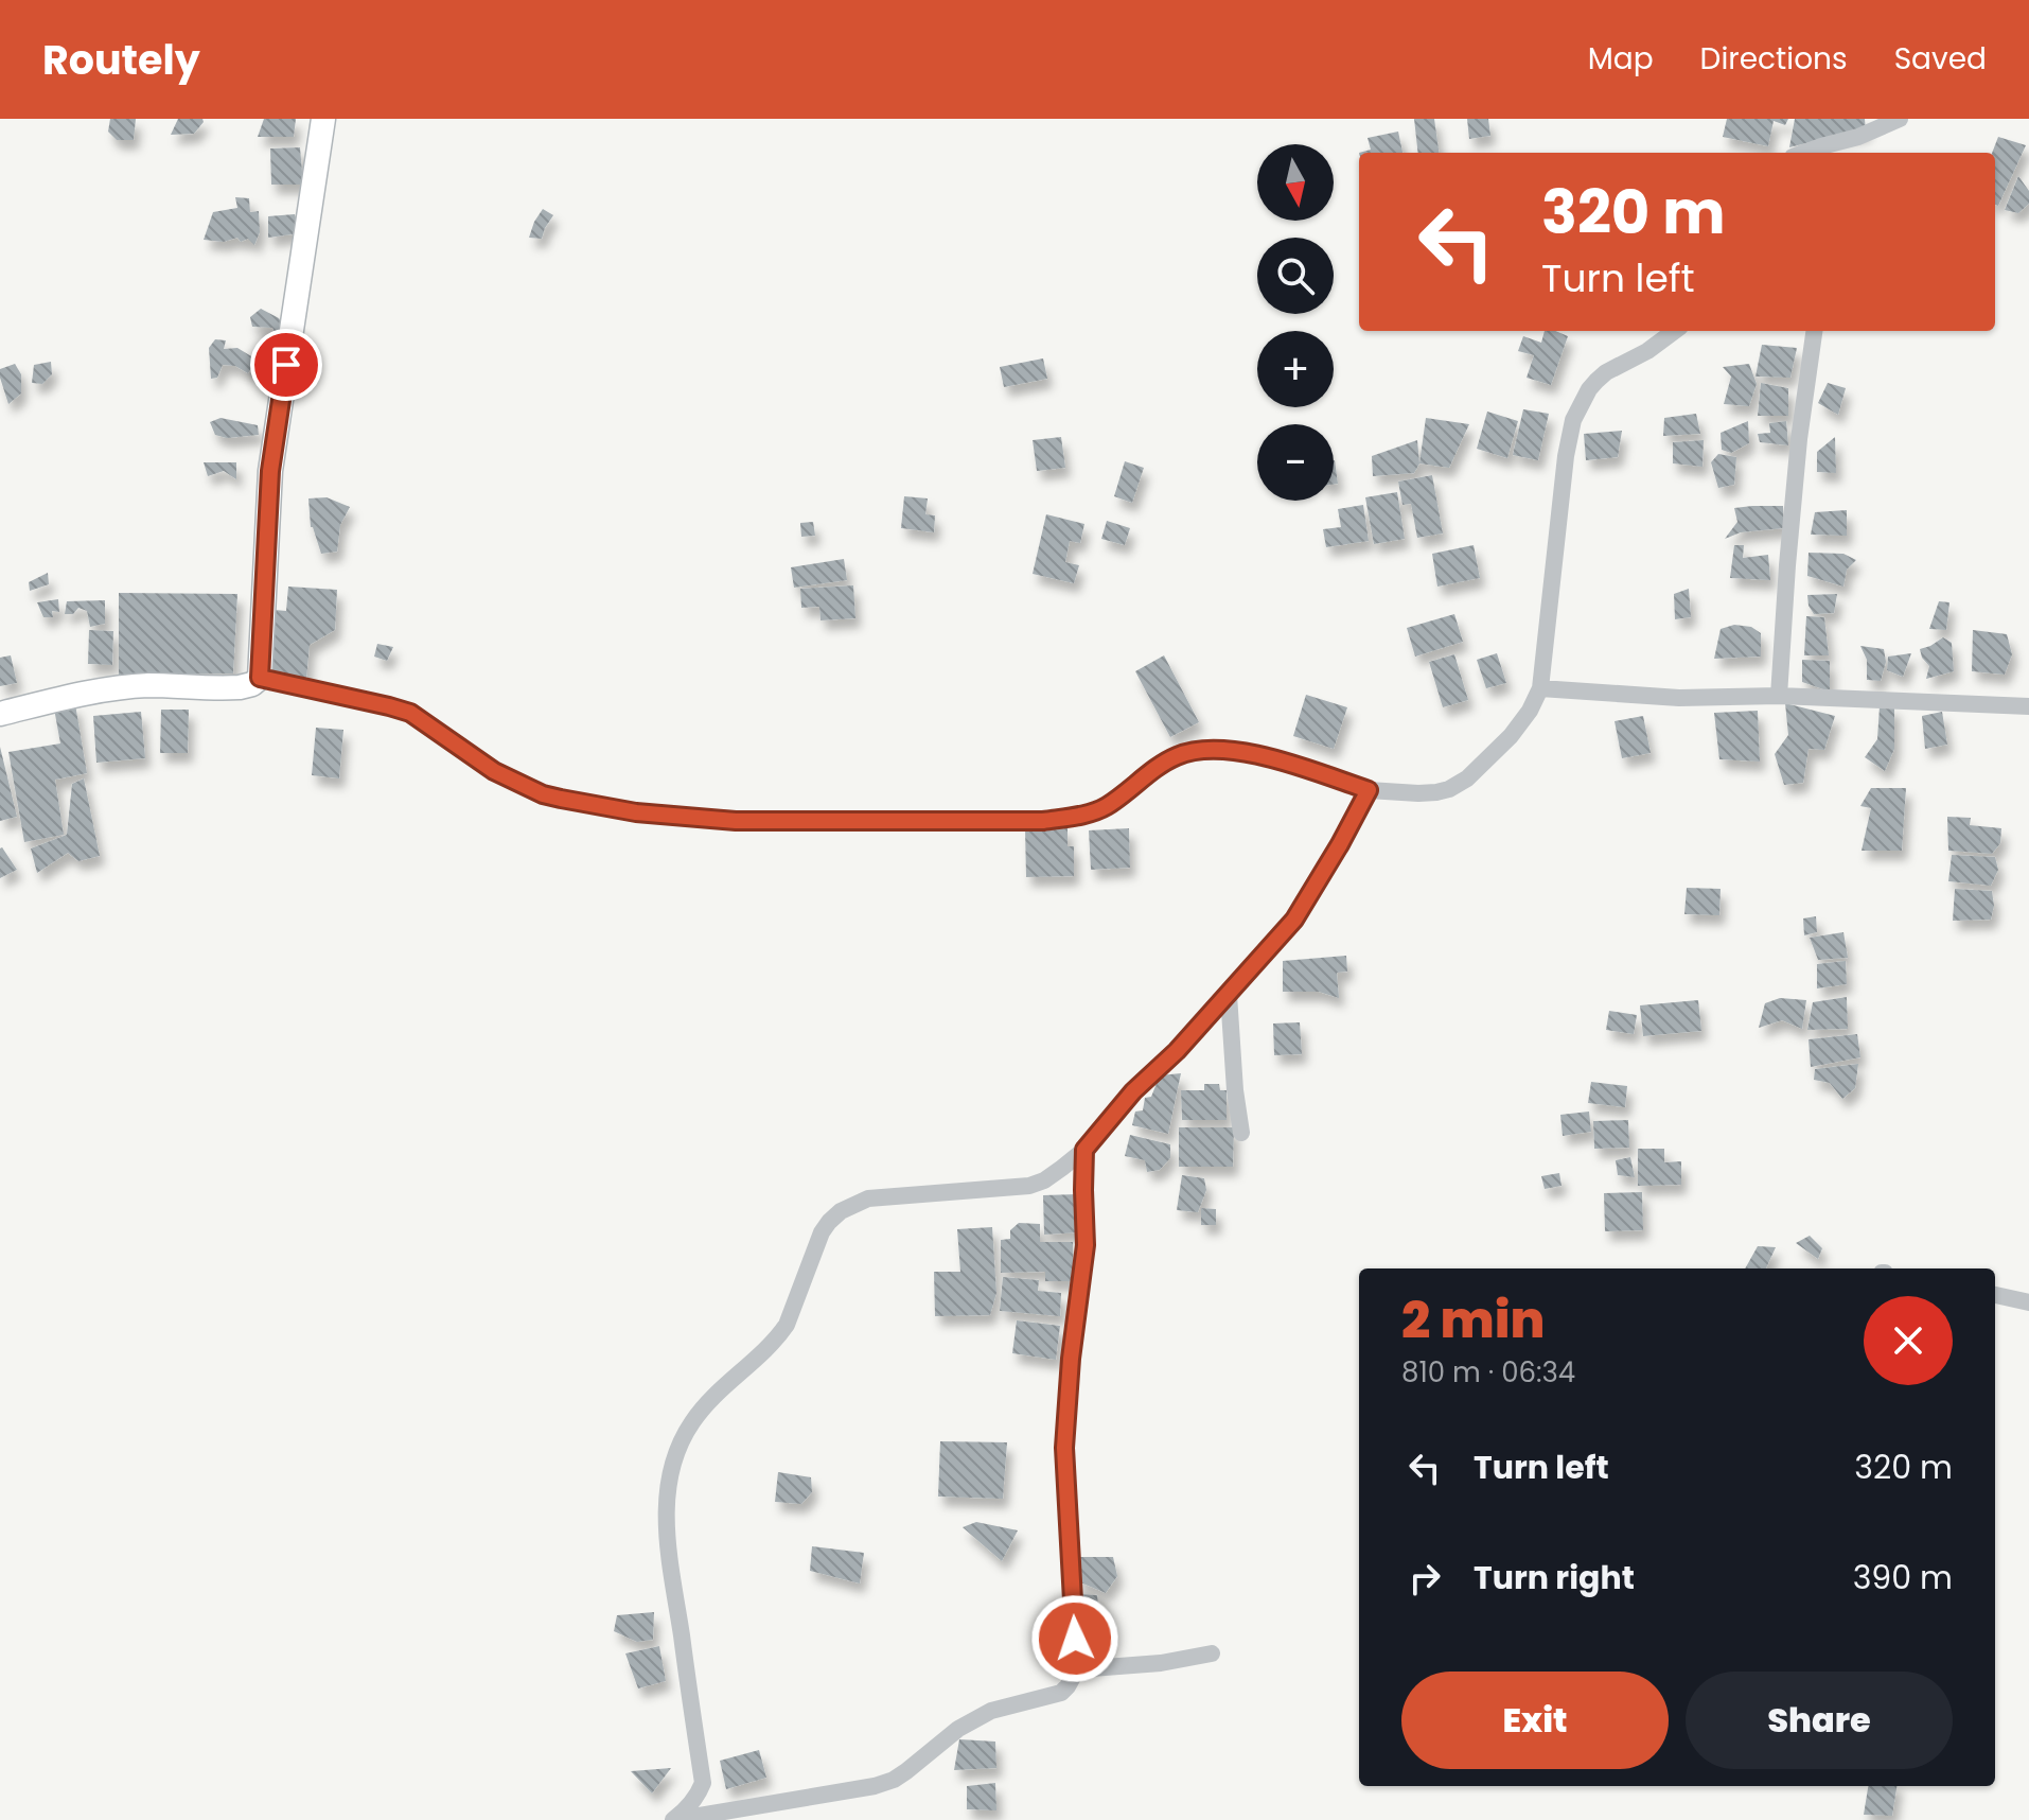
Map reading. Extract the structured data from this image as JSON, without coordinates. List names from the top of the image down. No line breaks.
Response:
{"north":"bottom","page":{"header":"Routely","nav":["Map","Directions","Saved"],"map_buttons":["+","−"],"turn":["320 m","Turn left"],"heading":["2 min","810 m · 06:34"],"list":[{"name":"Turn left","value":"320 m"},{"name":"Turn right","value":"390 m"}],"buttons":["Exit","Share"]}}
